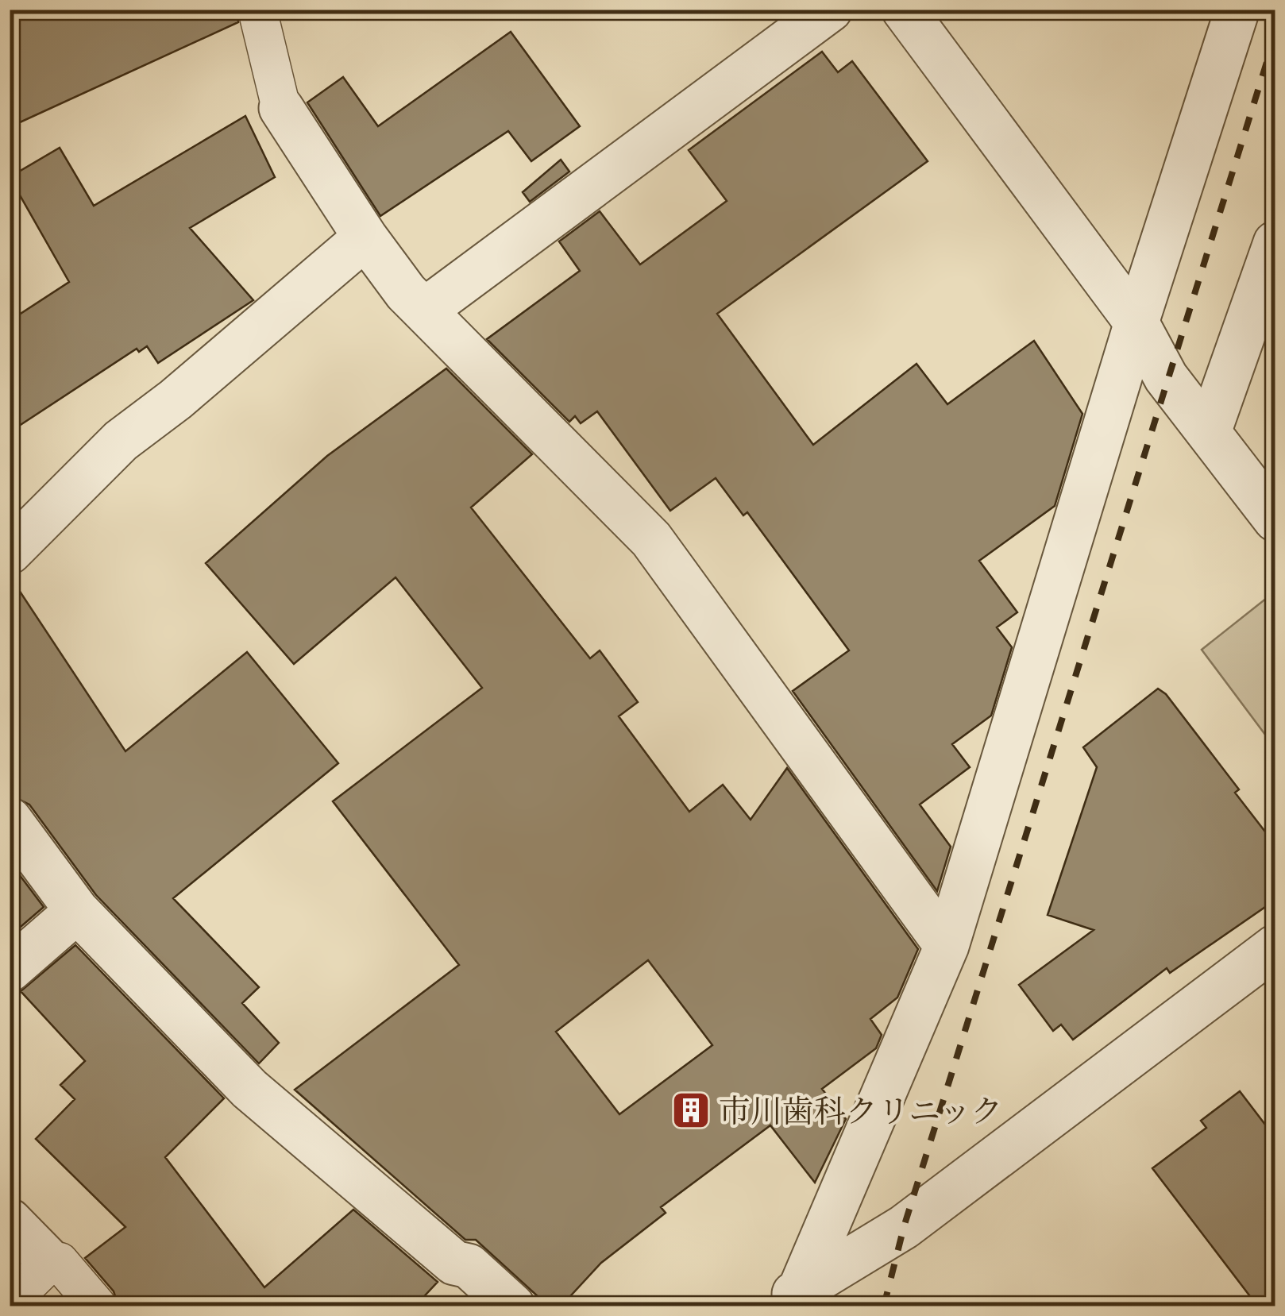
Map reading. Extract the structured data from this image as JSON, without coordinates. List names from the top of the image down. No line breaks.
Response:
{"places":{"building":["市川歯科クリニック"]}}
